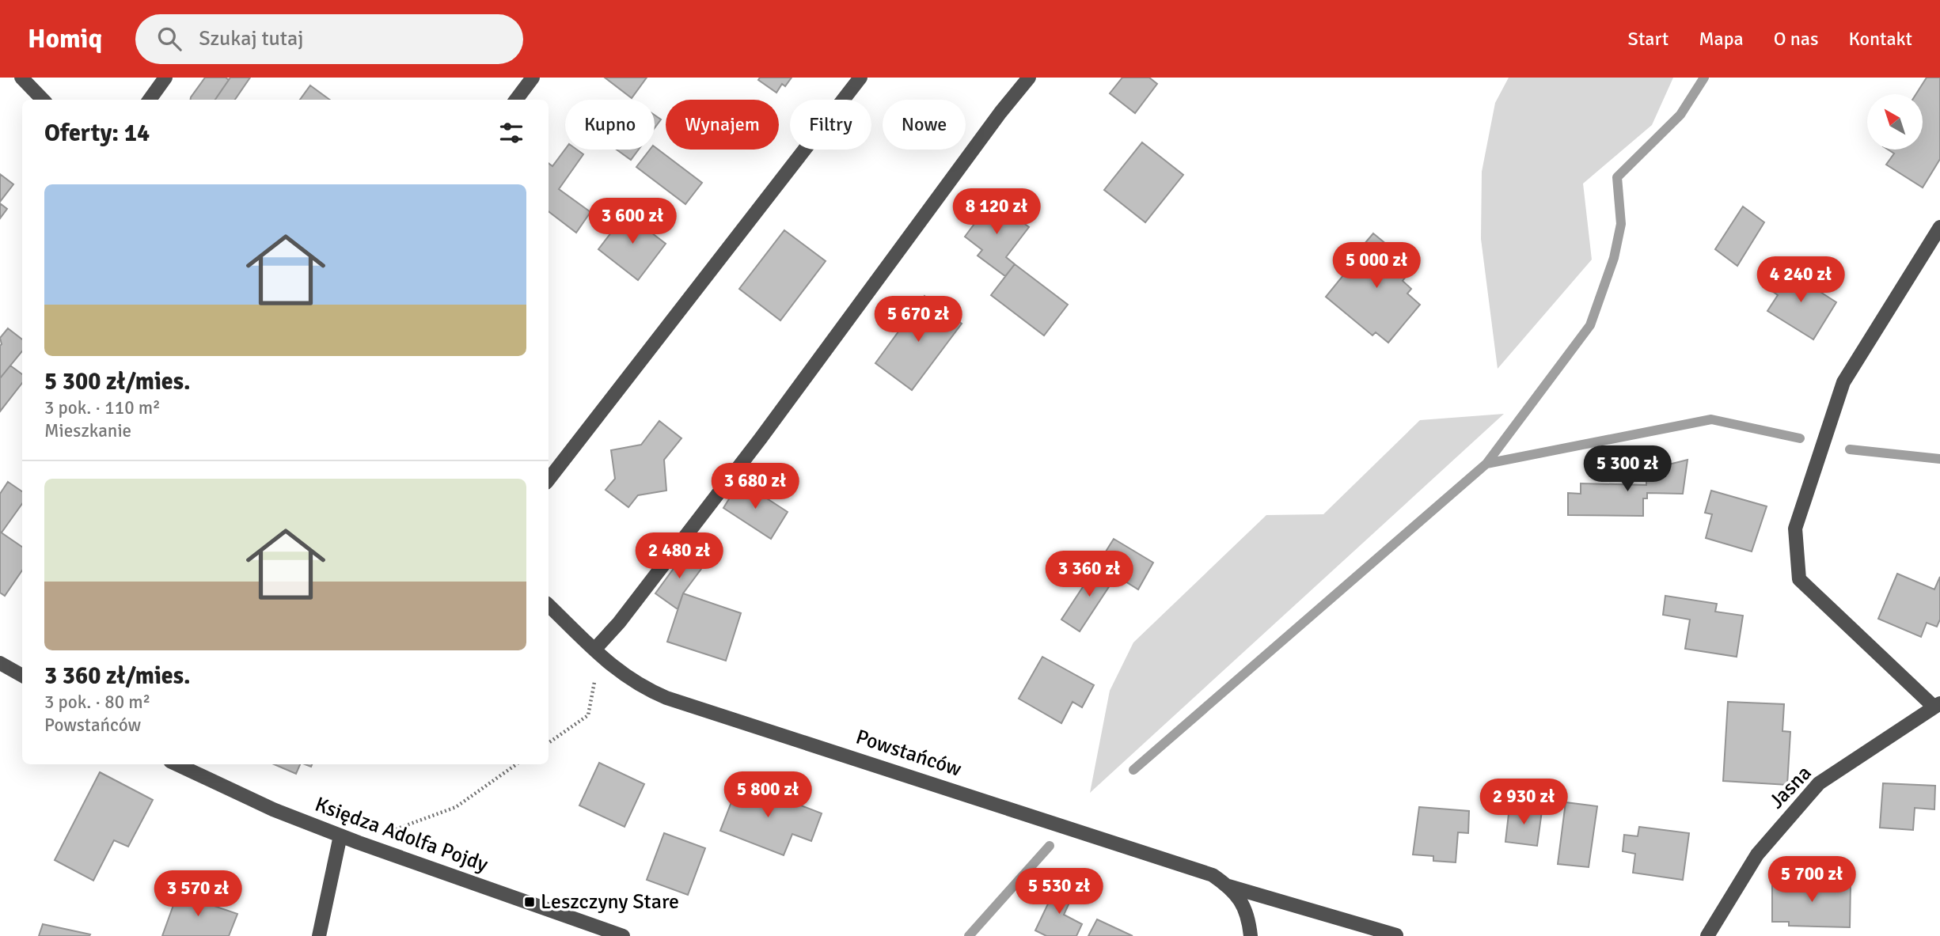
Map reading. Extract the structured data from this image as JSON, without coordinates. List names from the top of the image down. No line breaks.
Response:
{"streets":{"street":["Powstańców","Jasna","Księdza Adolfa Pojdy"]},"places":{"transit":["Leszczyny Stare"]},"north":"top left","page":{"header":"Homiq","search":"Szukaj tutaj","nav":["Start","Mapa","O nas","Kontakt"],"chip":["Kupno","Wynajem","Filtry","Nowe"],"heading":"Oferty: 14","list":[{"name":"5 300 zł/mies.","note":"3 pok. · 110 m² · Mieszkanie"},{"name":"3 360 zł/mies.","note":"3 pok. · 80 m² · Powstańców"}],"price":["8 120 zł","3 600 zł","5 000 zł","4 240 zł","5 670 zł","5 300 zł","3 680 zł","2 480 zł","3 360 zł","5 800 zł","2 930 zł","5 700 zł","5 530 zł","3 570 zł"]}}
